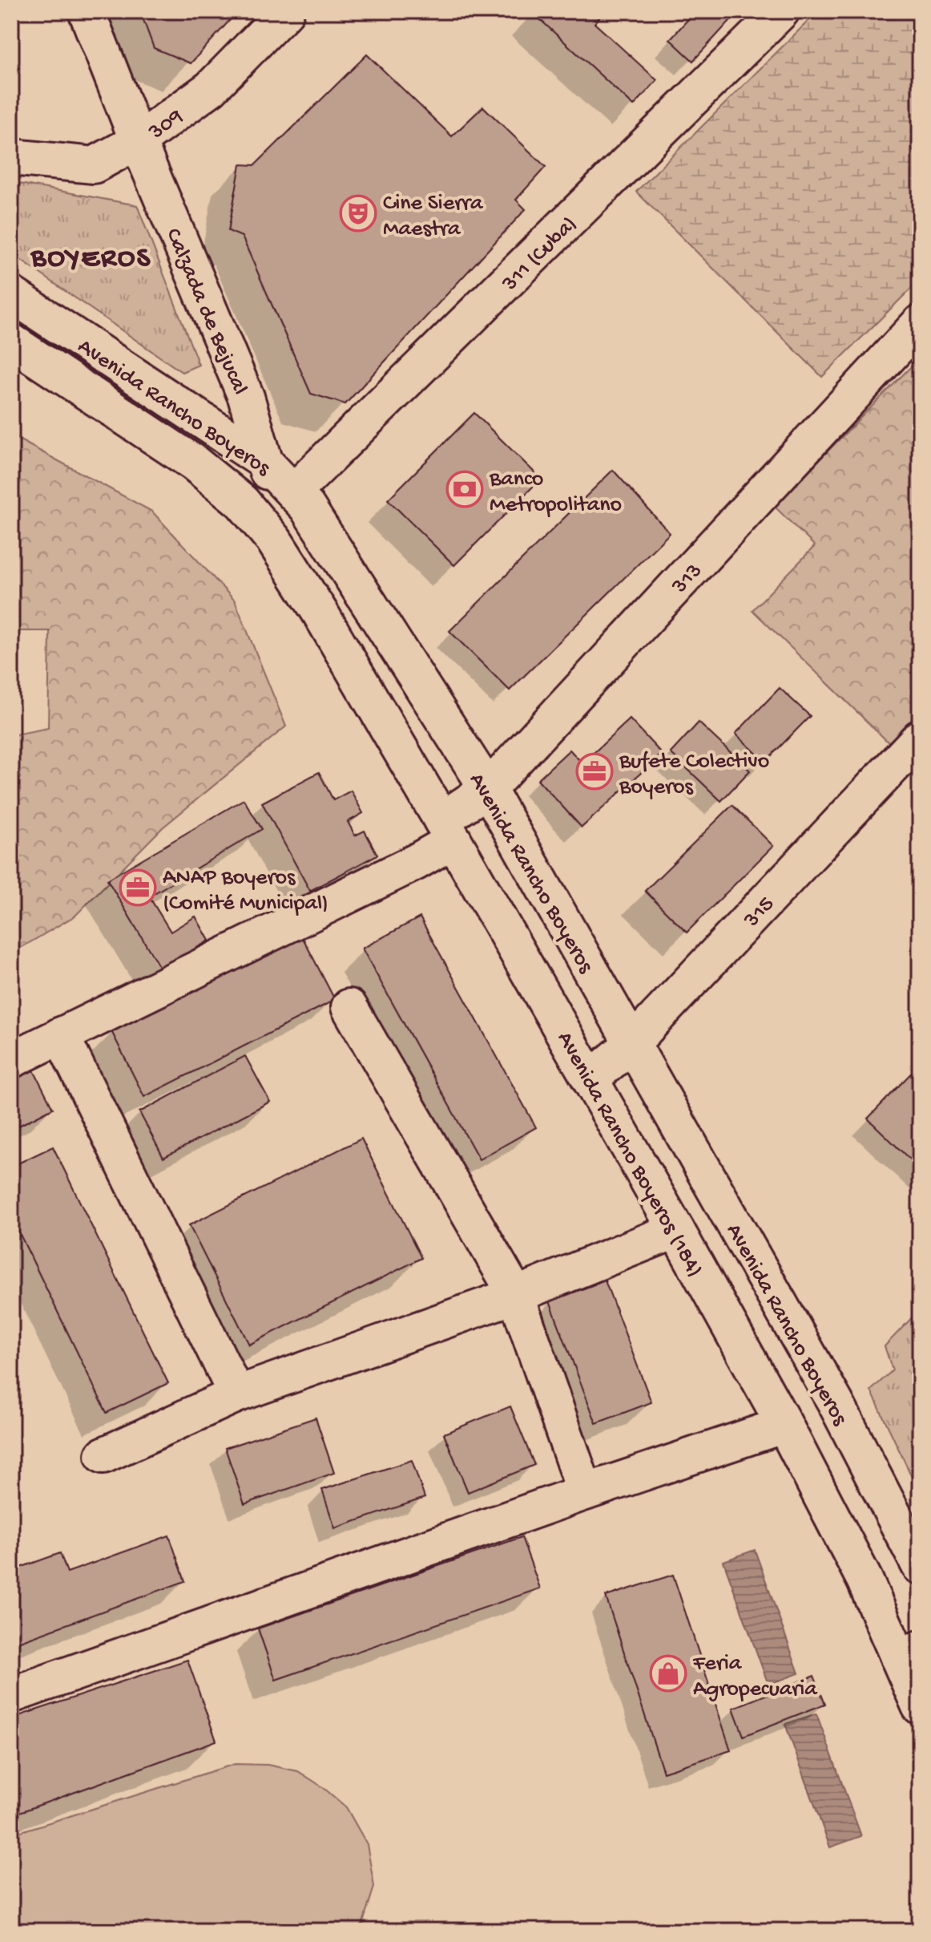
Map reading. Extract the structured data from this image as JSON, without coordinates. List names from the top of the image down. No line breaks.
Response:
{"streets":{"main road":["309","311 (Cuba)","Calzada de Bejucal","Avenida Rancho Boyeros","313","315","Avenida Rancho Boyeros (184)"]},"crossings":[["309","Calzada de Bejucal"],["311 (Cuba)","Avenida Rancho Boyeros"],["Calzada de Bejucal","Avenida Rancho Boyeros"],["Calzada de Bejucal","Avenida Rancho Boyeros (184)"],["Avenida Rancho Boyeros","313"],["Avenida Rancho Boyeros","315"],["Avenida Rancho Boyeros","Avenida Rancho Boyeros (184)"],["313","Avenida Rancho Boyeros (184)"],["315","Avenida Rancho Boyeros (184)"]],"districts":["BOYEROS"],"places":{"theatre":["Cine Sierra Maestra"],"bank":["Banco Metropolitano"],"office":["Bufete Colectivo Boyeros","ANAP Boyeros (Comité Municipal)"],"shop":["Feria Agropecuaria"]}}
